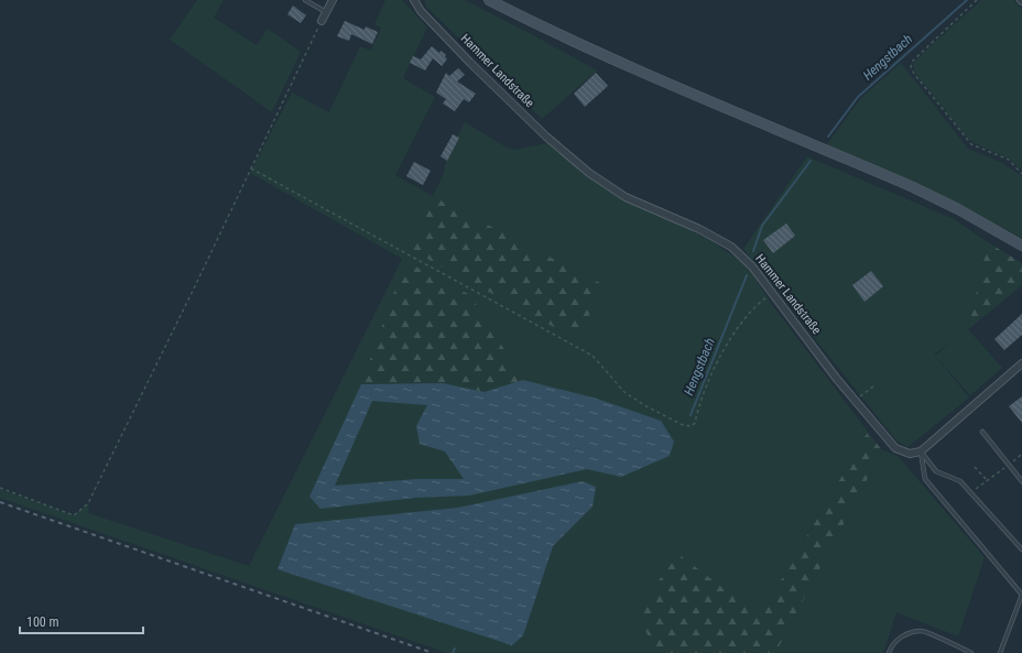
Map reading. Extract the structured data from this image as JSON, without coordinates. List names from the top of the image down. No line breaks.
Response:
{"streets":{"street":["Hammer Landstraße"]},"water":["Hengstbach"],"scale_bar":"100 m"}
